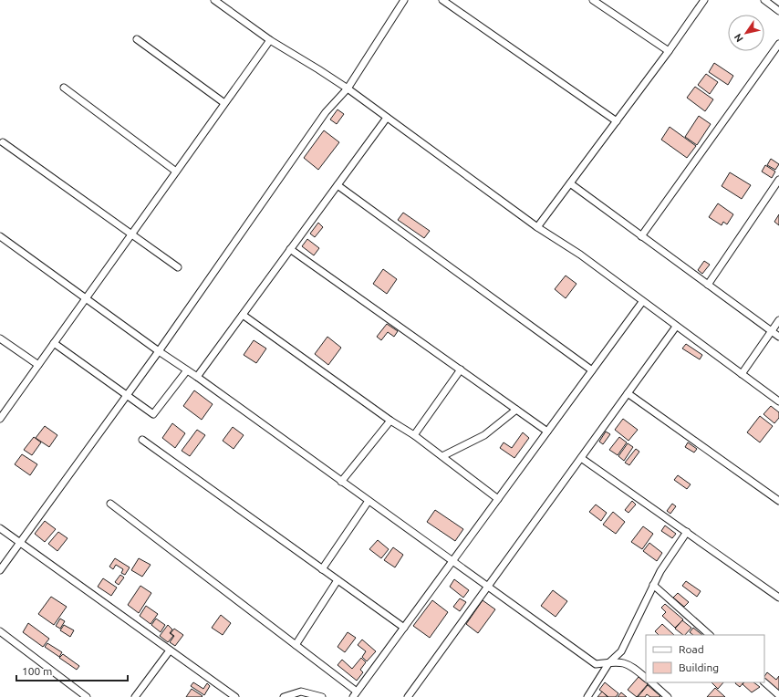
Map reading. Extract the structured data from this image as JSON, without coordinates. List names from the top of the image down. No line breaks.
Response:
{"legend":["Road","Building"],"scale_bar":"100 m","north":"bottom left"}
